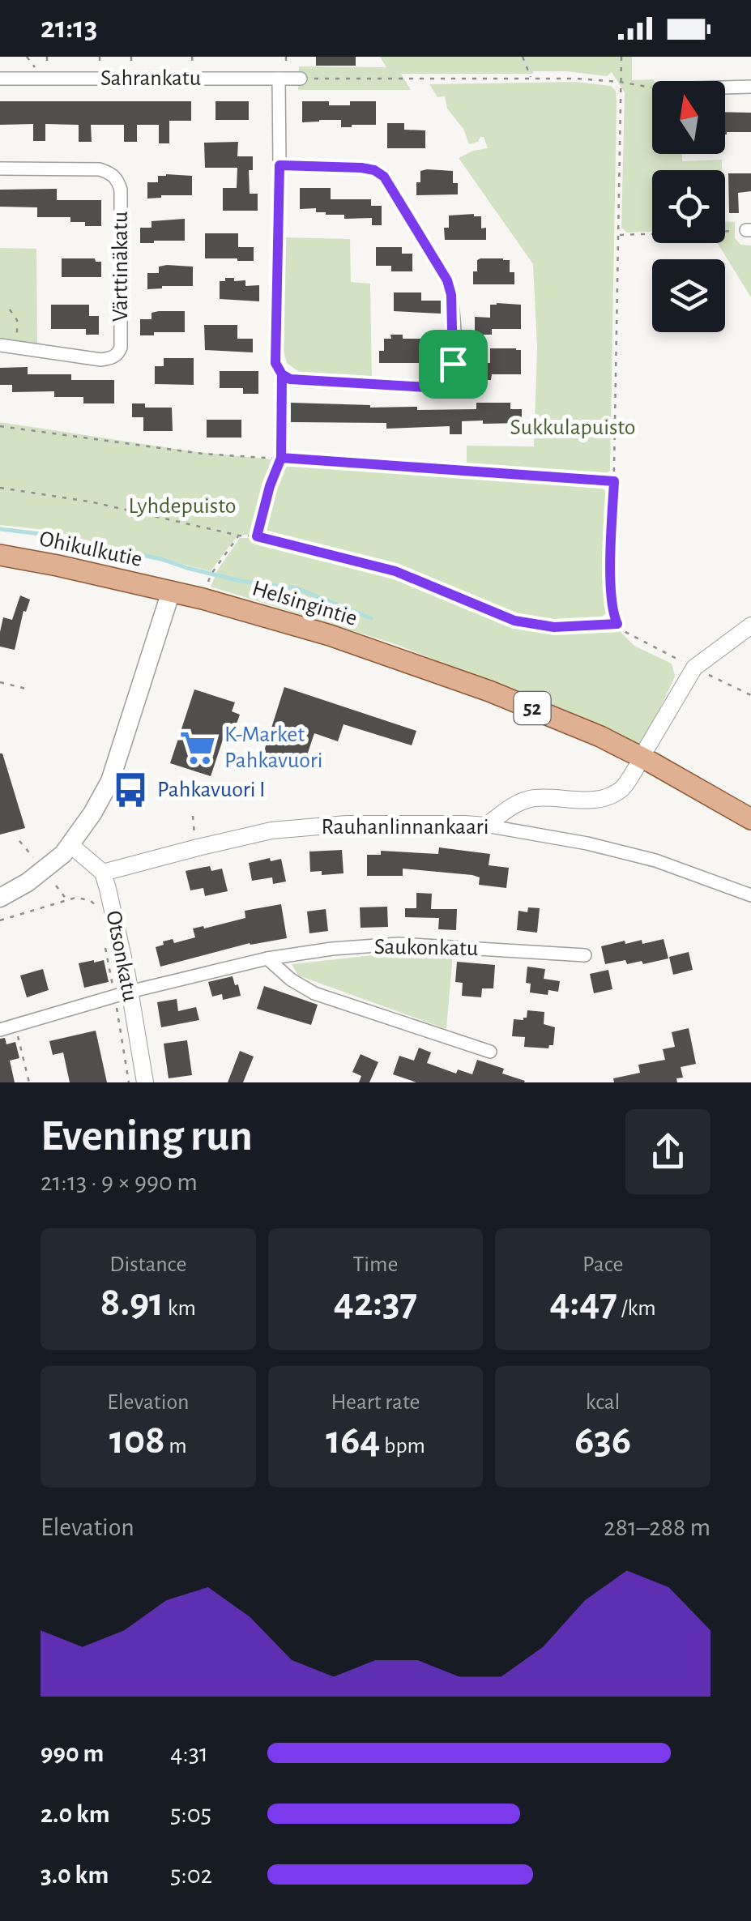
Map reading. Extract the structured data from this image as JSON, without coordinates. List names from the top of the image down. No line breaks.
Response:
{"streets":{"main road":["Ohikulkutie","Helsingintie","52"],"street":["Sahrankatu","Värttinäkatu","Rauhanlinnankaari","Saukonkatu","Otsonkatu"]},"crossings":[["Ohikulkutie","Helsingintie"],["Rauhanlinnankaari","Otsonkatu"],["Saukonkatu","Otsonkatu"]],"parks":["Sukkulapuisto","Lyhdepuisto"],"places":{"supermarket":["K-Market Pahkavuori"],"bus stop":["Pahkavuori I"]},"north":"top","page":{"status":"21:13","heading":["Evening run","21:13 · 9 × 990 m"],"stats":[["Distance","8.91 km"],["Time","42:37"],["Pace","4:47 /km"],["Elevation","108 m"],["Heart rate","164 bpm"],["kcal","636"]],"chart":["Elevation","281–288 m"],"list":[{"name":"990 m","note":"4:31"},{"name":"2.0 km","note":"5:05"},{"name":"3.0 km","note":"5:02"}]}}
